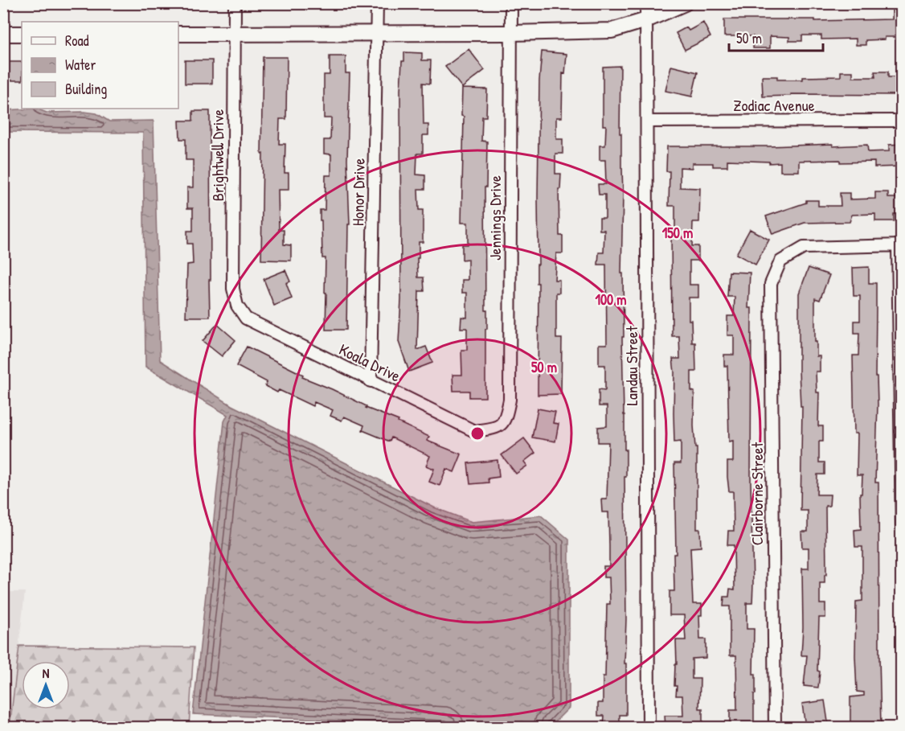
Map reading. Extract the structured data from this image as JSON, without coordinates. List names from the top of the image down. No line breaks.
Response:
{"streets":{"street":["Zodiac Avenue","Brightwell Drive","Honor Drive","Jennings Drive","Koala Drive","Landau Street","Clairborne Street"]},"crossings":[["Zodiac Avenue","Landau Street"],["Brightwell Drive","Koala Drive"],["Honor Drive","Koala Drive"],["Jennings Drive","Koala Drive"]],"legend":["Road","Water","Building"],"scale_bar":"50 m","north":"top","rings":["150 m","100 m","50 m"]}
